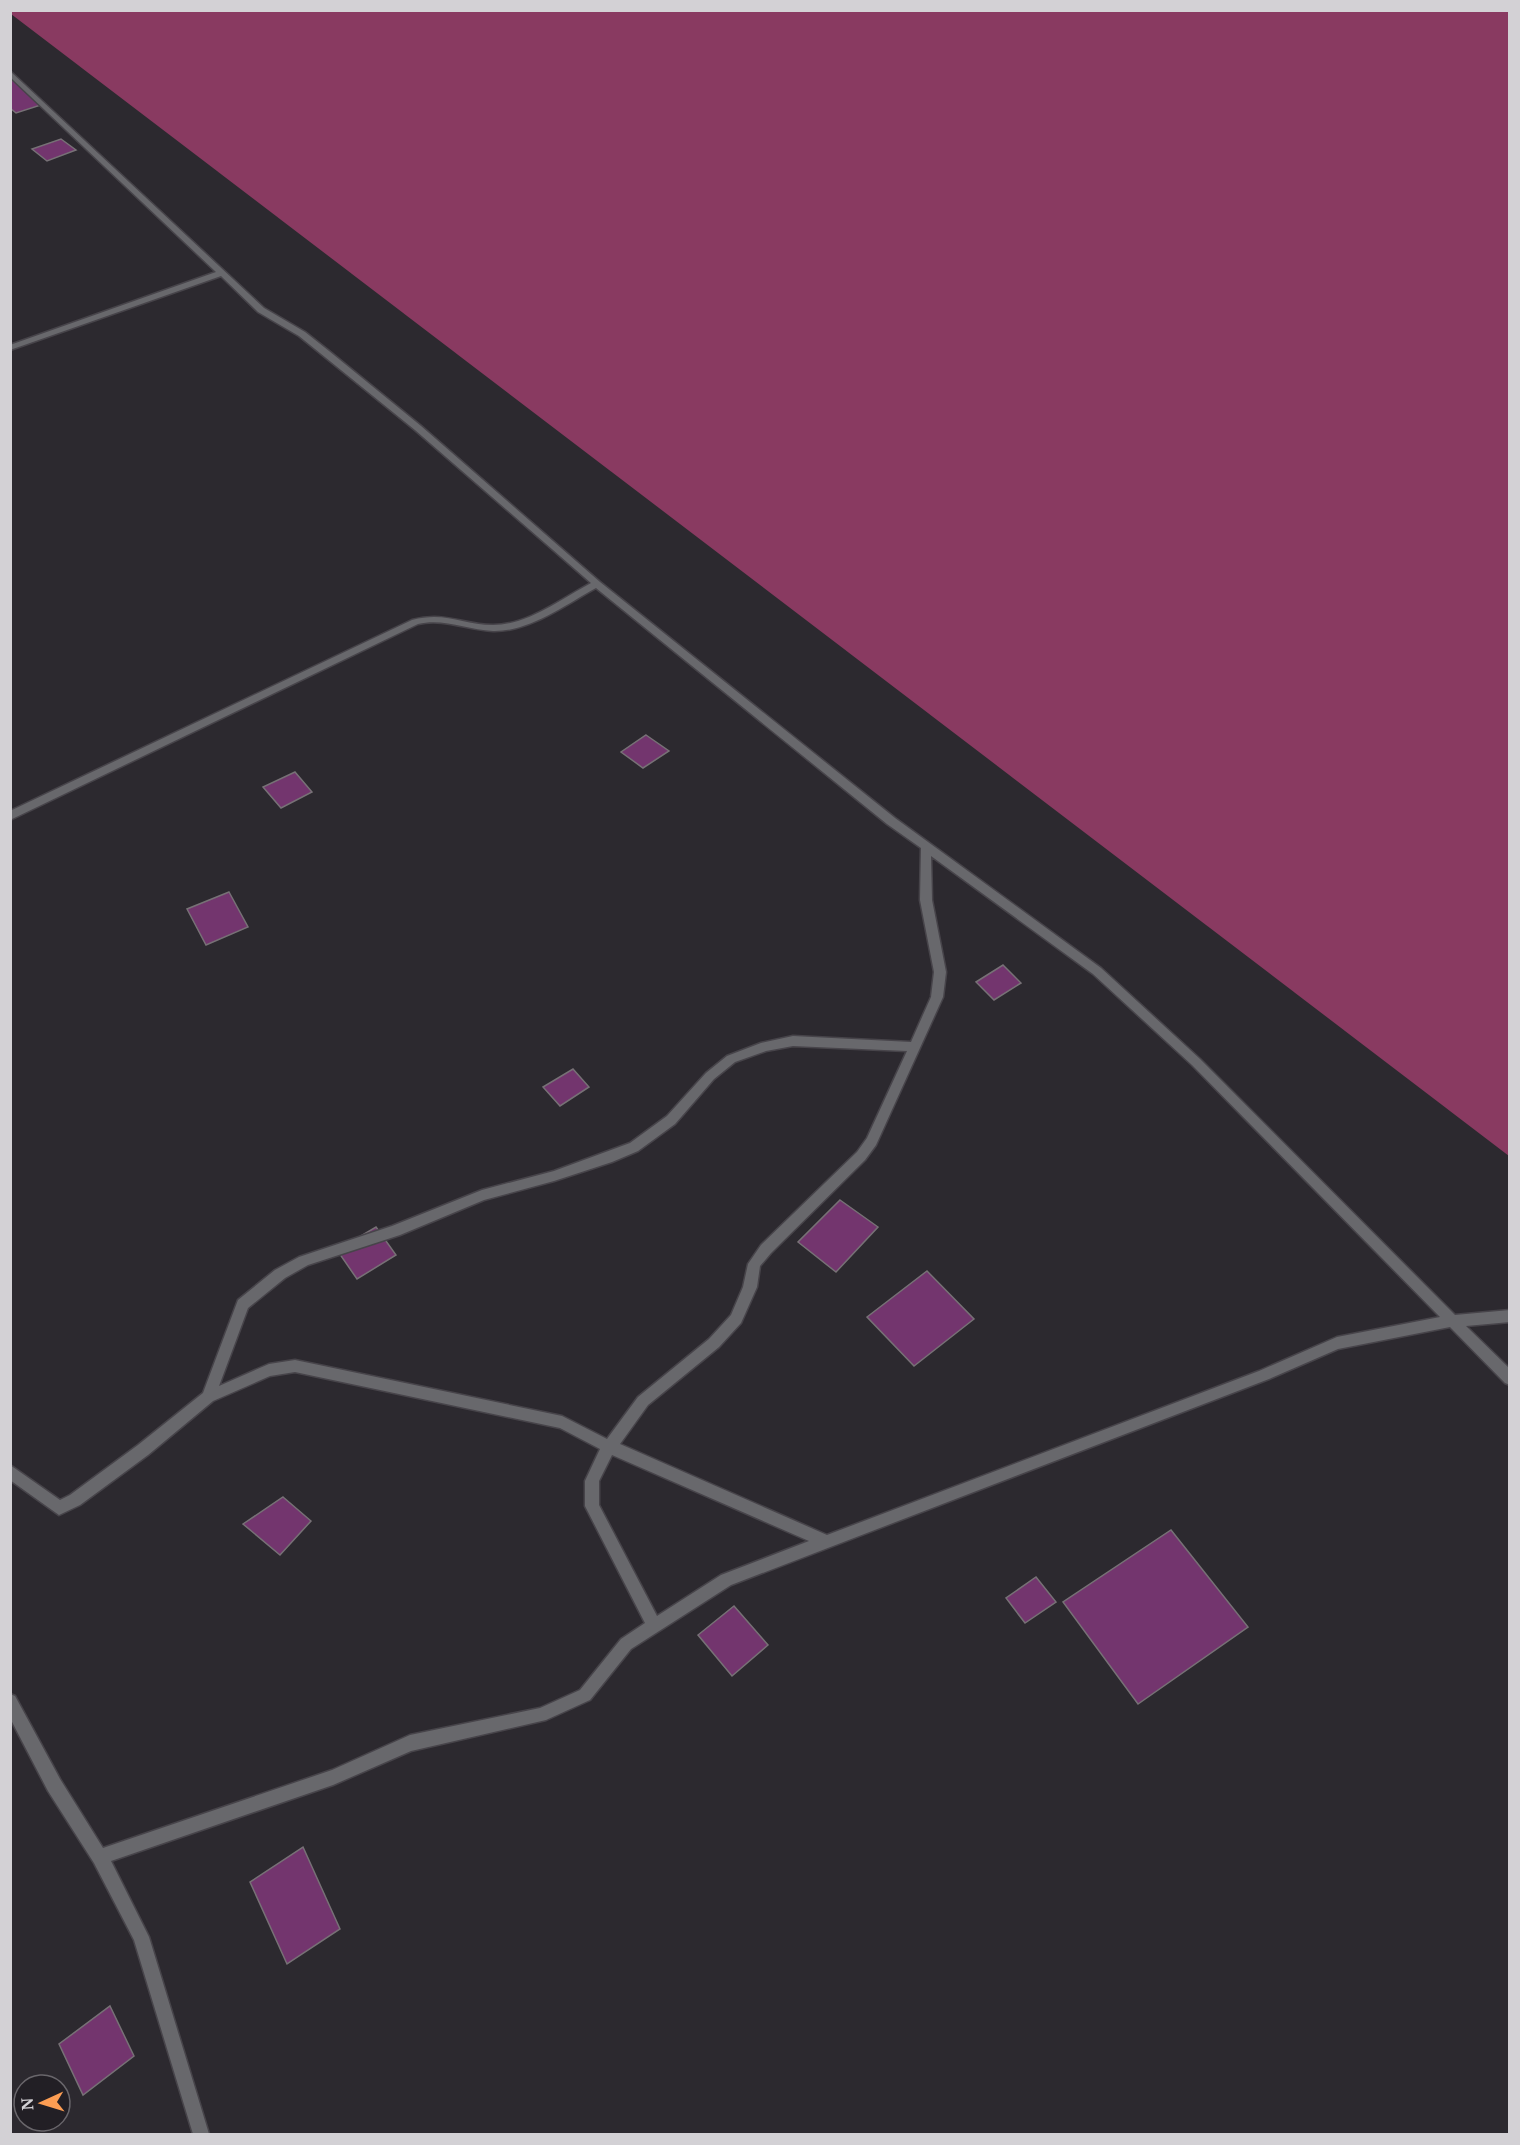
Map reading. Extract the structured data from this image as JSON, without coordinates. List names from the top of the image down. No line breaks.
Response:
{"north":"left"}
